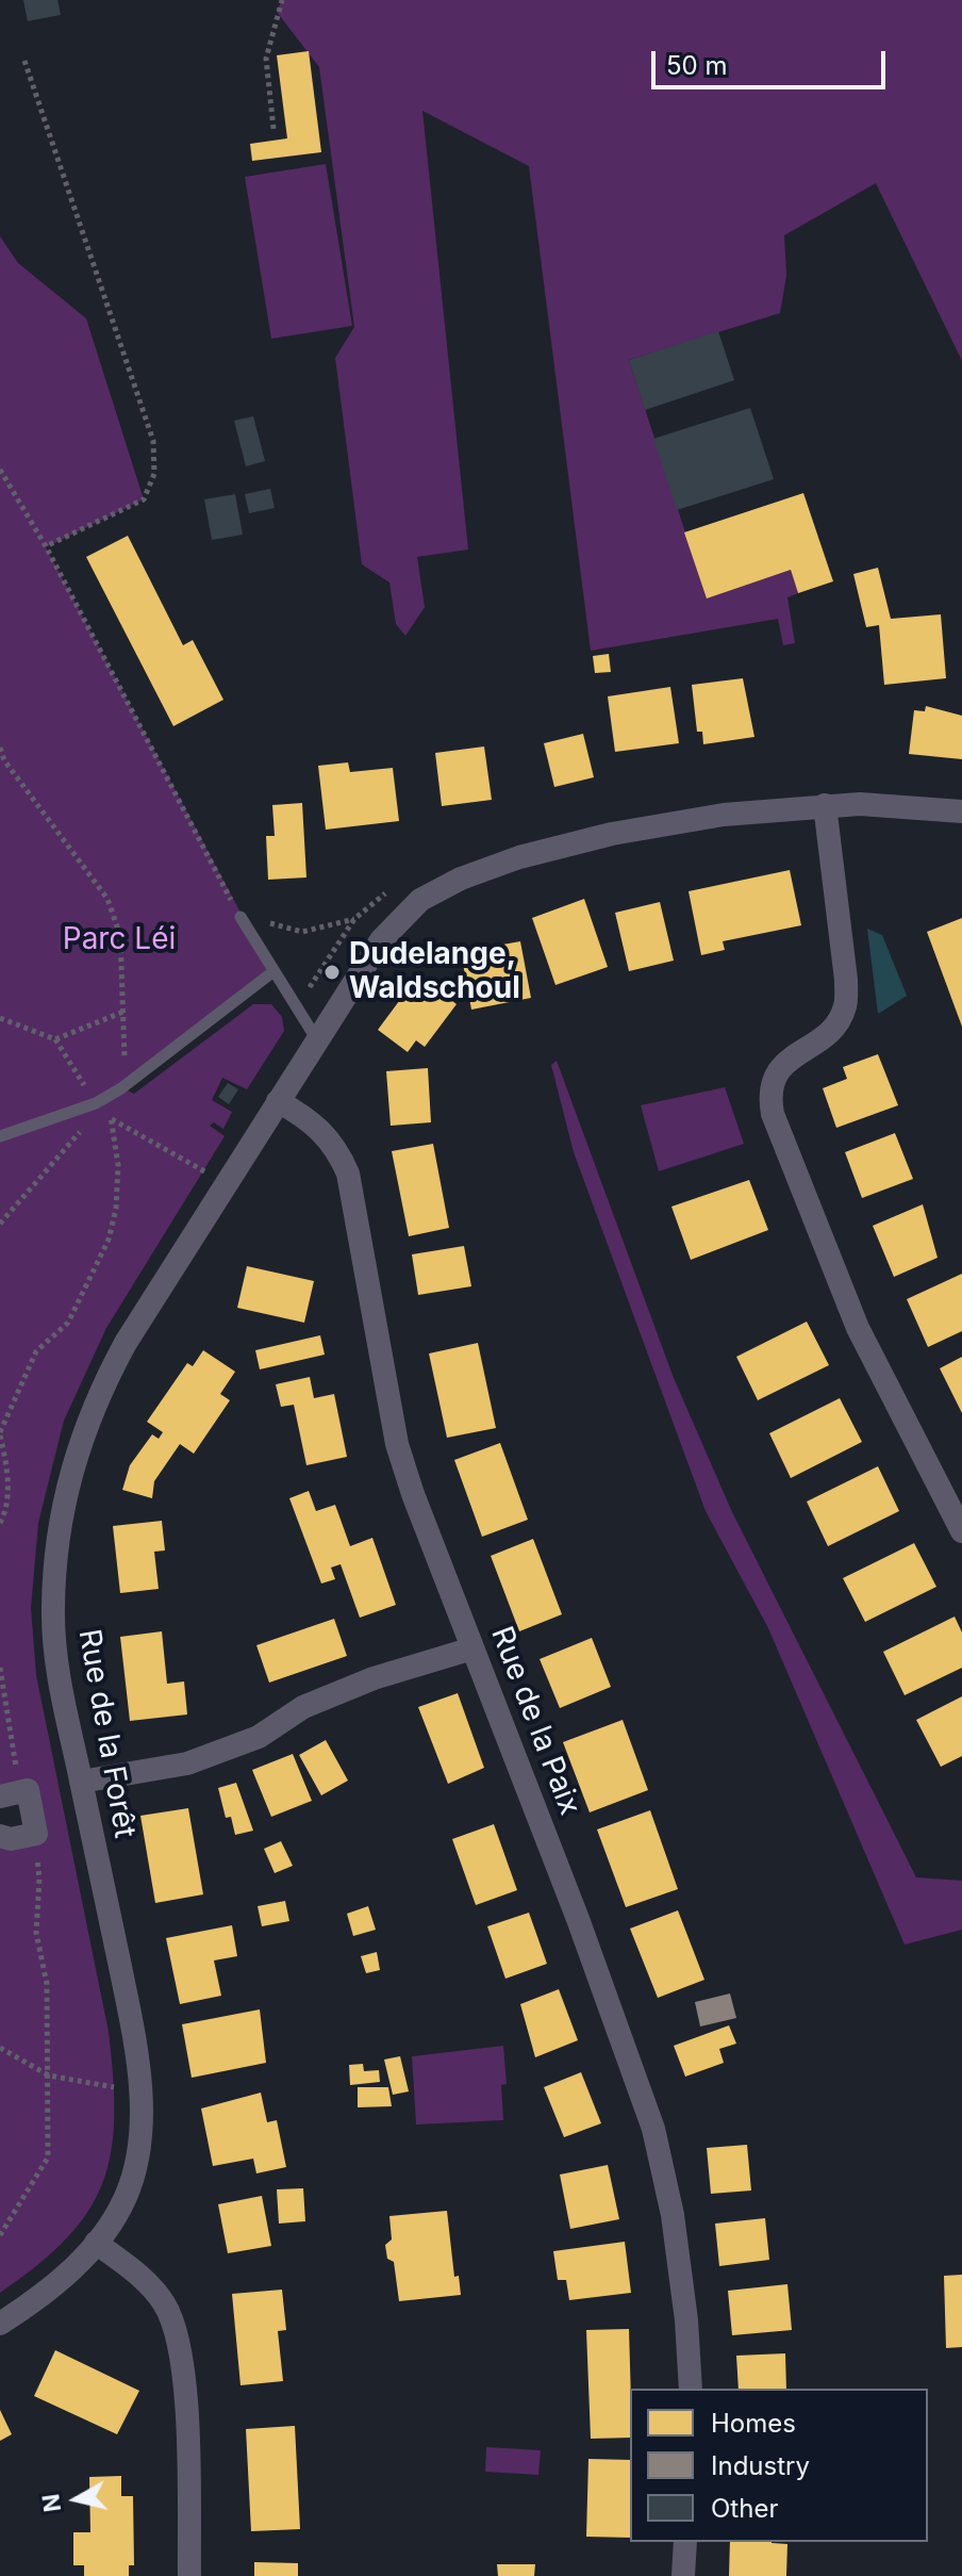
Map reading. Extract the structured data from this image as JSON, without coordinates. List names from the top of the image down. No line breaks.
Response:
{"streets":{"street":["Rue de la Paix","Rue de la Forêt"]},"crossings":[["Rue de la Paix","Rue de la Forêt"]],"parks":["Parc Léi"],"places":["Dudelange, Waldschoul"],"legend":["Homes","Industry","Other"],"scale_bar":"50 m","north":"left"}
